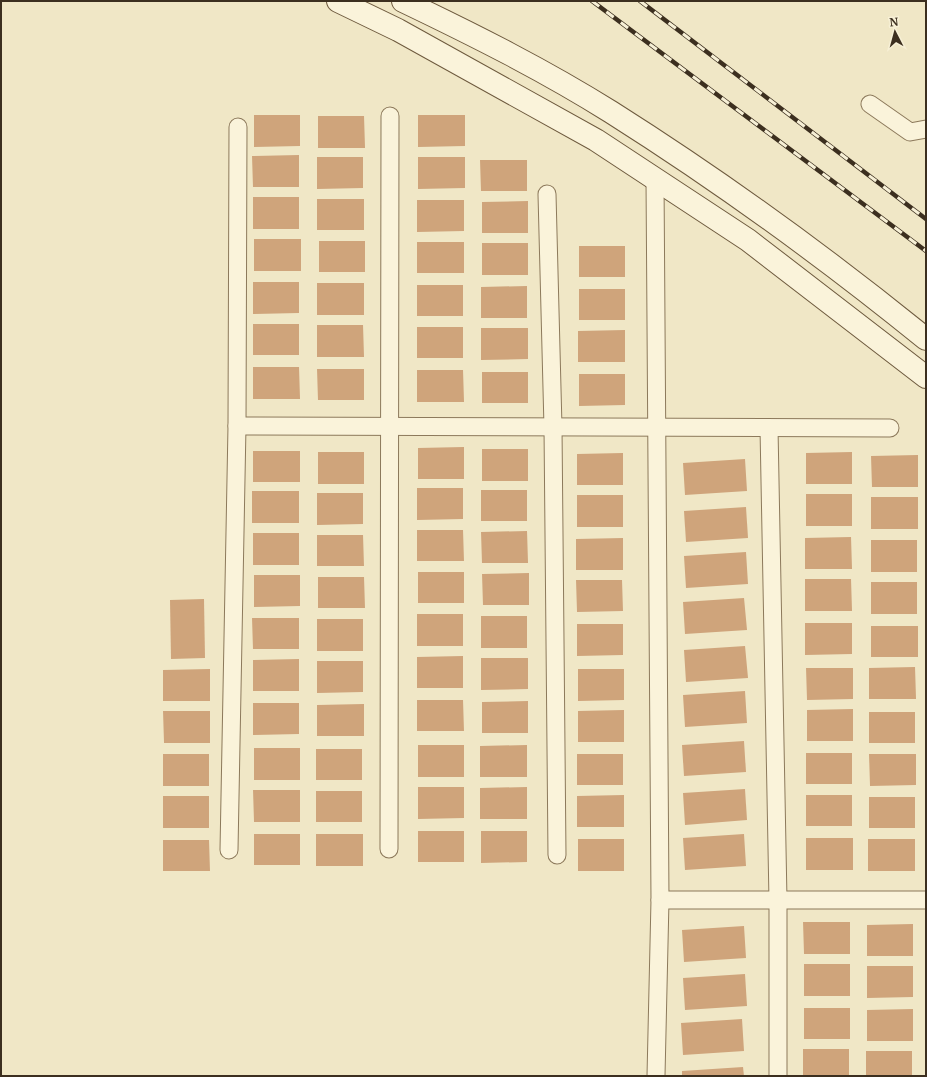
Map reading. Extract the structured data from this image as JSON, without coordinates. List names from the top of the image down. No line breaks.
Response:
{"north":"top"}
